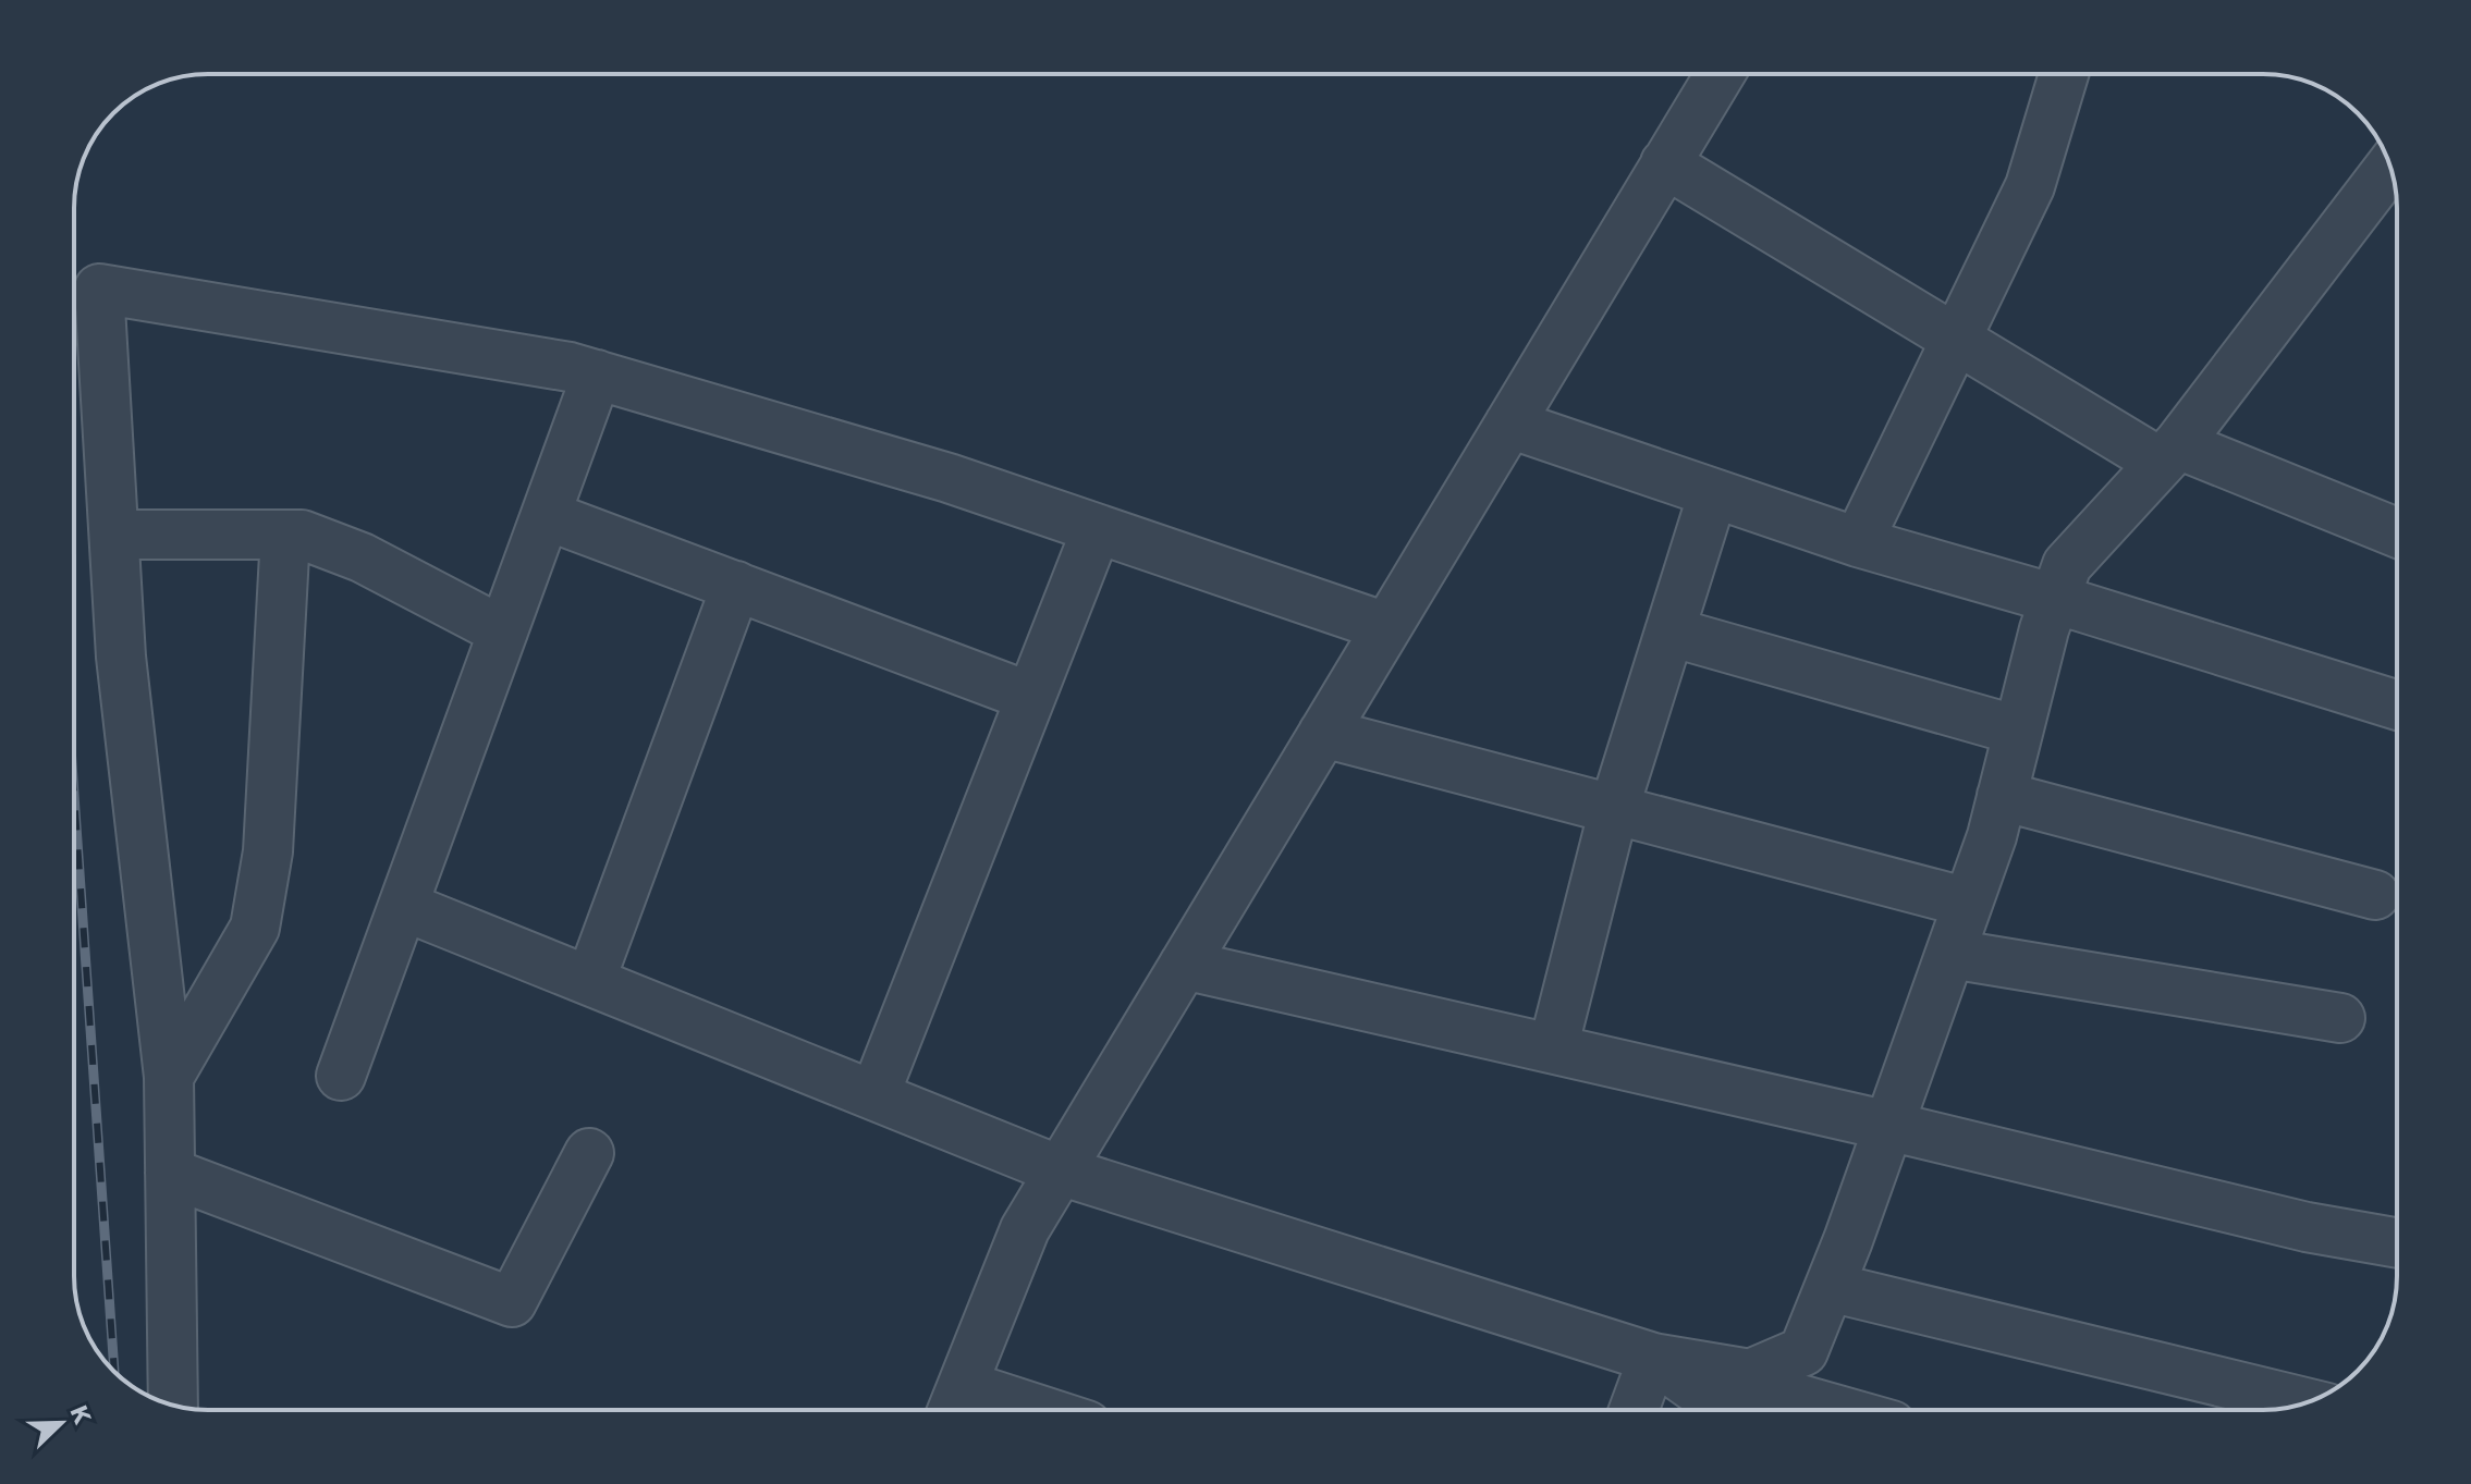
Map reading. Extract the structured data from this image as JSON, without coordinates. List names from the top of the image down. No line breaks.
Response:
{"north":"top right"}
